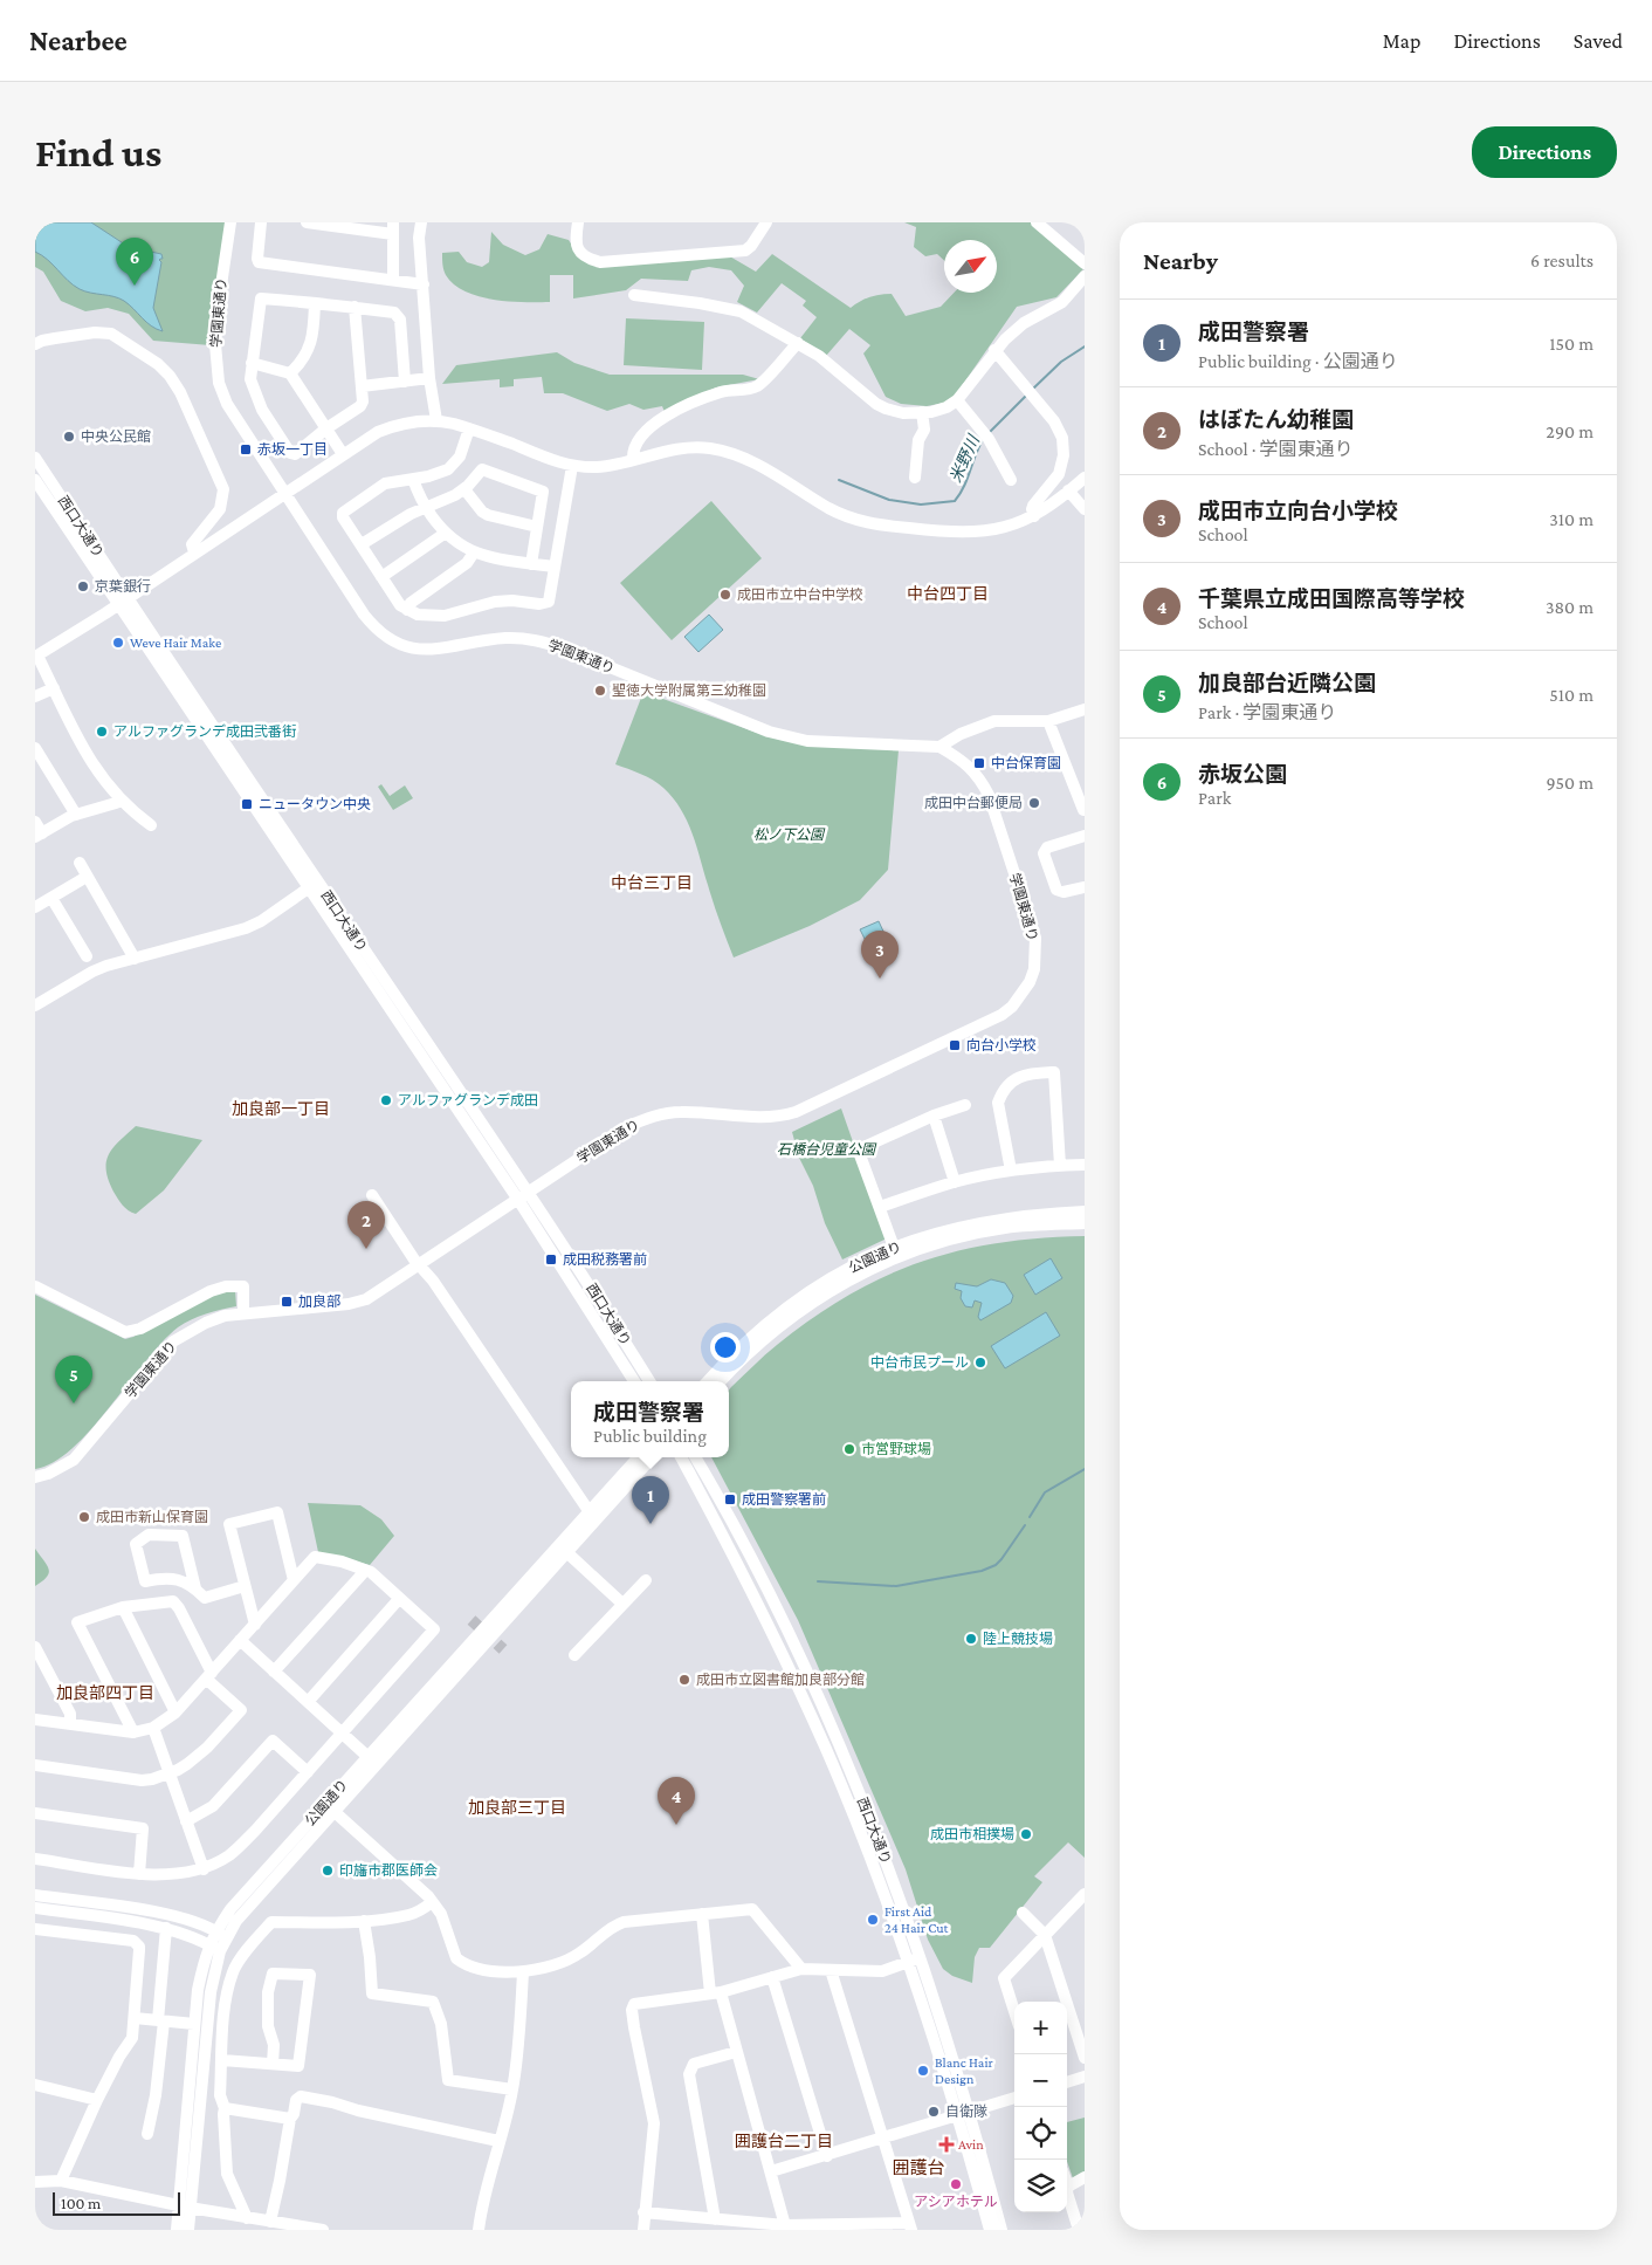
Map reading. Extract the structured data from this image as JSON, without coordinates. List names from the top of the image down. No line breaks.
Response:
{"streets":{"street":["学園東通り","西口大通り","公園通り"]},"crossings":[["学園東通り","西口大通り"]],"districts":["中台四丁目","中台三丁目","加良部一丁目","加良部四丁目","加良部三丁目","囲護台二丁目","囲護台"],"water":["米野川"],"parks":["松ノ下公園","石橋台児童公園"],"places":{"other":["中央公民館","京葉銀行","成田市立中台中学校","Weve Hair Make","聖徳大学附属第三幼稚園","アルファグランデ成田弐番街","成田中台郵便局","アルファグランデ成田","中台市民プール","市営野球場","成田市新山保育園","陸上競技場","成田市立図書館加良部分館","成田市相撲場","印旛市郡医師会","First Aid 24 Hair Cut","Blanc Hair Design","自衛隊","アシアホテル"],"transit":["赤坂一丁目","中台保育園","ニュータウン中央","向台小学校","成田税務署前","加良部","成田警察署前"],"health":["Avin"]},"scale_bar":"100 m","north":"top right","page":{"header":"Nearbee","nav":["Map","Directions","Saved"],"buttons":"Directions","title":"Find us","heading":["Nearby","6 results"],"pins":["6","3","2","5","1","4"],"list":[{"mark":"1","name":"成田警察署","note":"Public building · 公園通り","value":"150 m"},{"mark":"2","name":"はぼたん幼稚園","note":"School · 学園東通り","value":"290 m"},{"mark":"3","name":"成田市立向台小学校","note":"School","value":"310 m"},{"mark":"4","name":"千葉県立成田国際高等学校","note":"School","value":"380 m"},{"mark":"5","name":"加良部台近隣公園","note":"Park · 学園東通り","value":"510 m"},{"mark":"6","name":"赤坂公園","note":"Park","value":"950 m"}],"popup":["成田警察署","Public building"],"map_buttons":["+","−"],"scale":"100 m"}}
